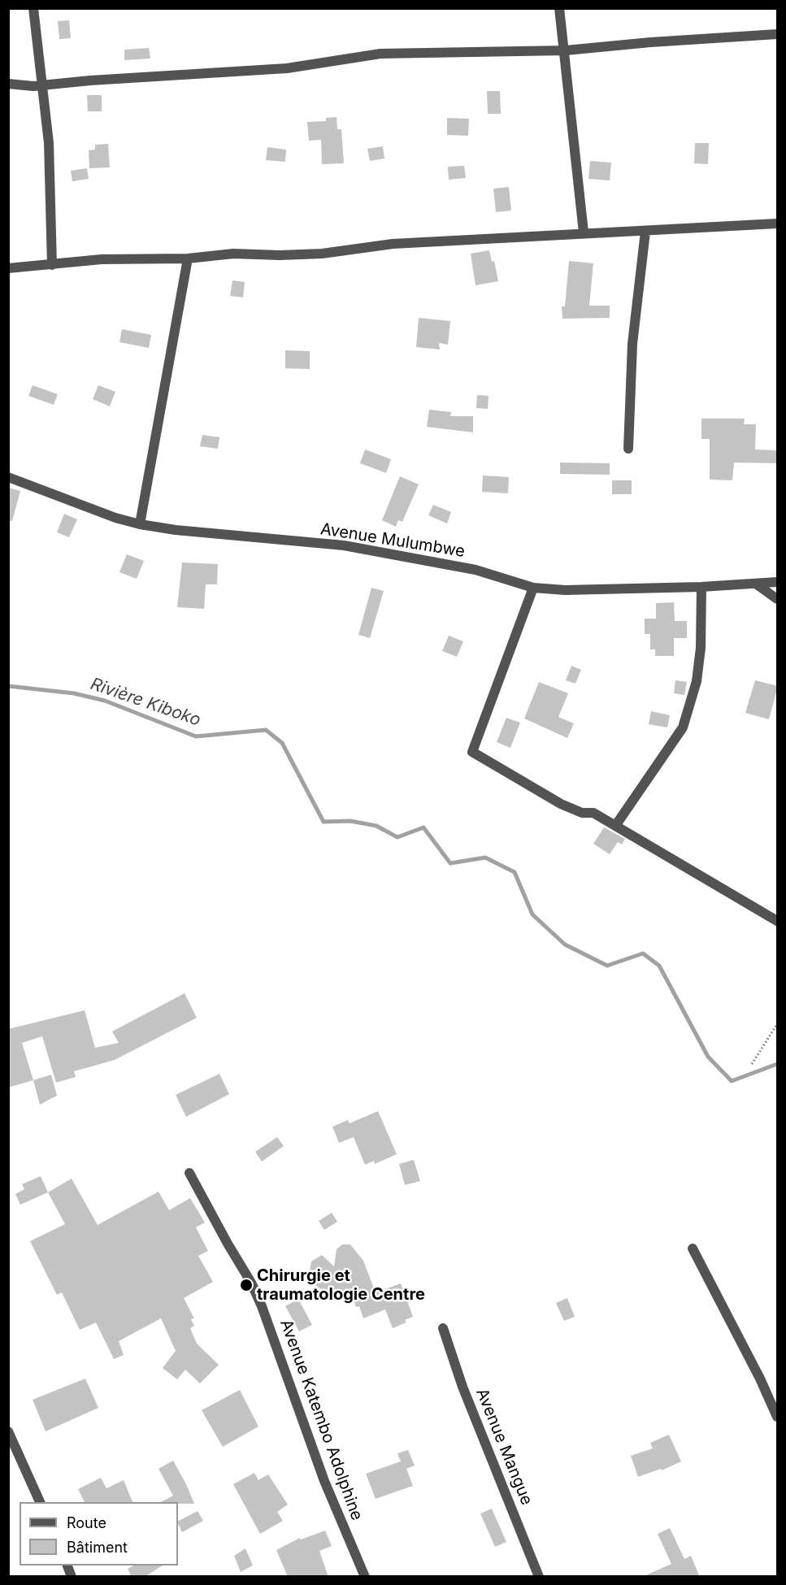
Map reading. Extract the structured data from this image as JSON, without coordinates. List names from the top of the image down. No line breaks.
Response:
{"streets":{"street":["Avenue Mulumbwe","Avenue Katembo Adolphine","Avenue Mangue"]},"water":["Rivière Kiboko"],"places":["Chirurgie et traumatologie Centre"],"legend":["Route","Bâtiment"]}
